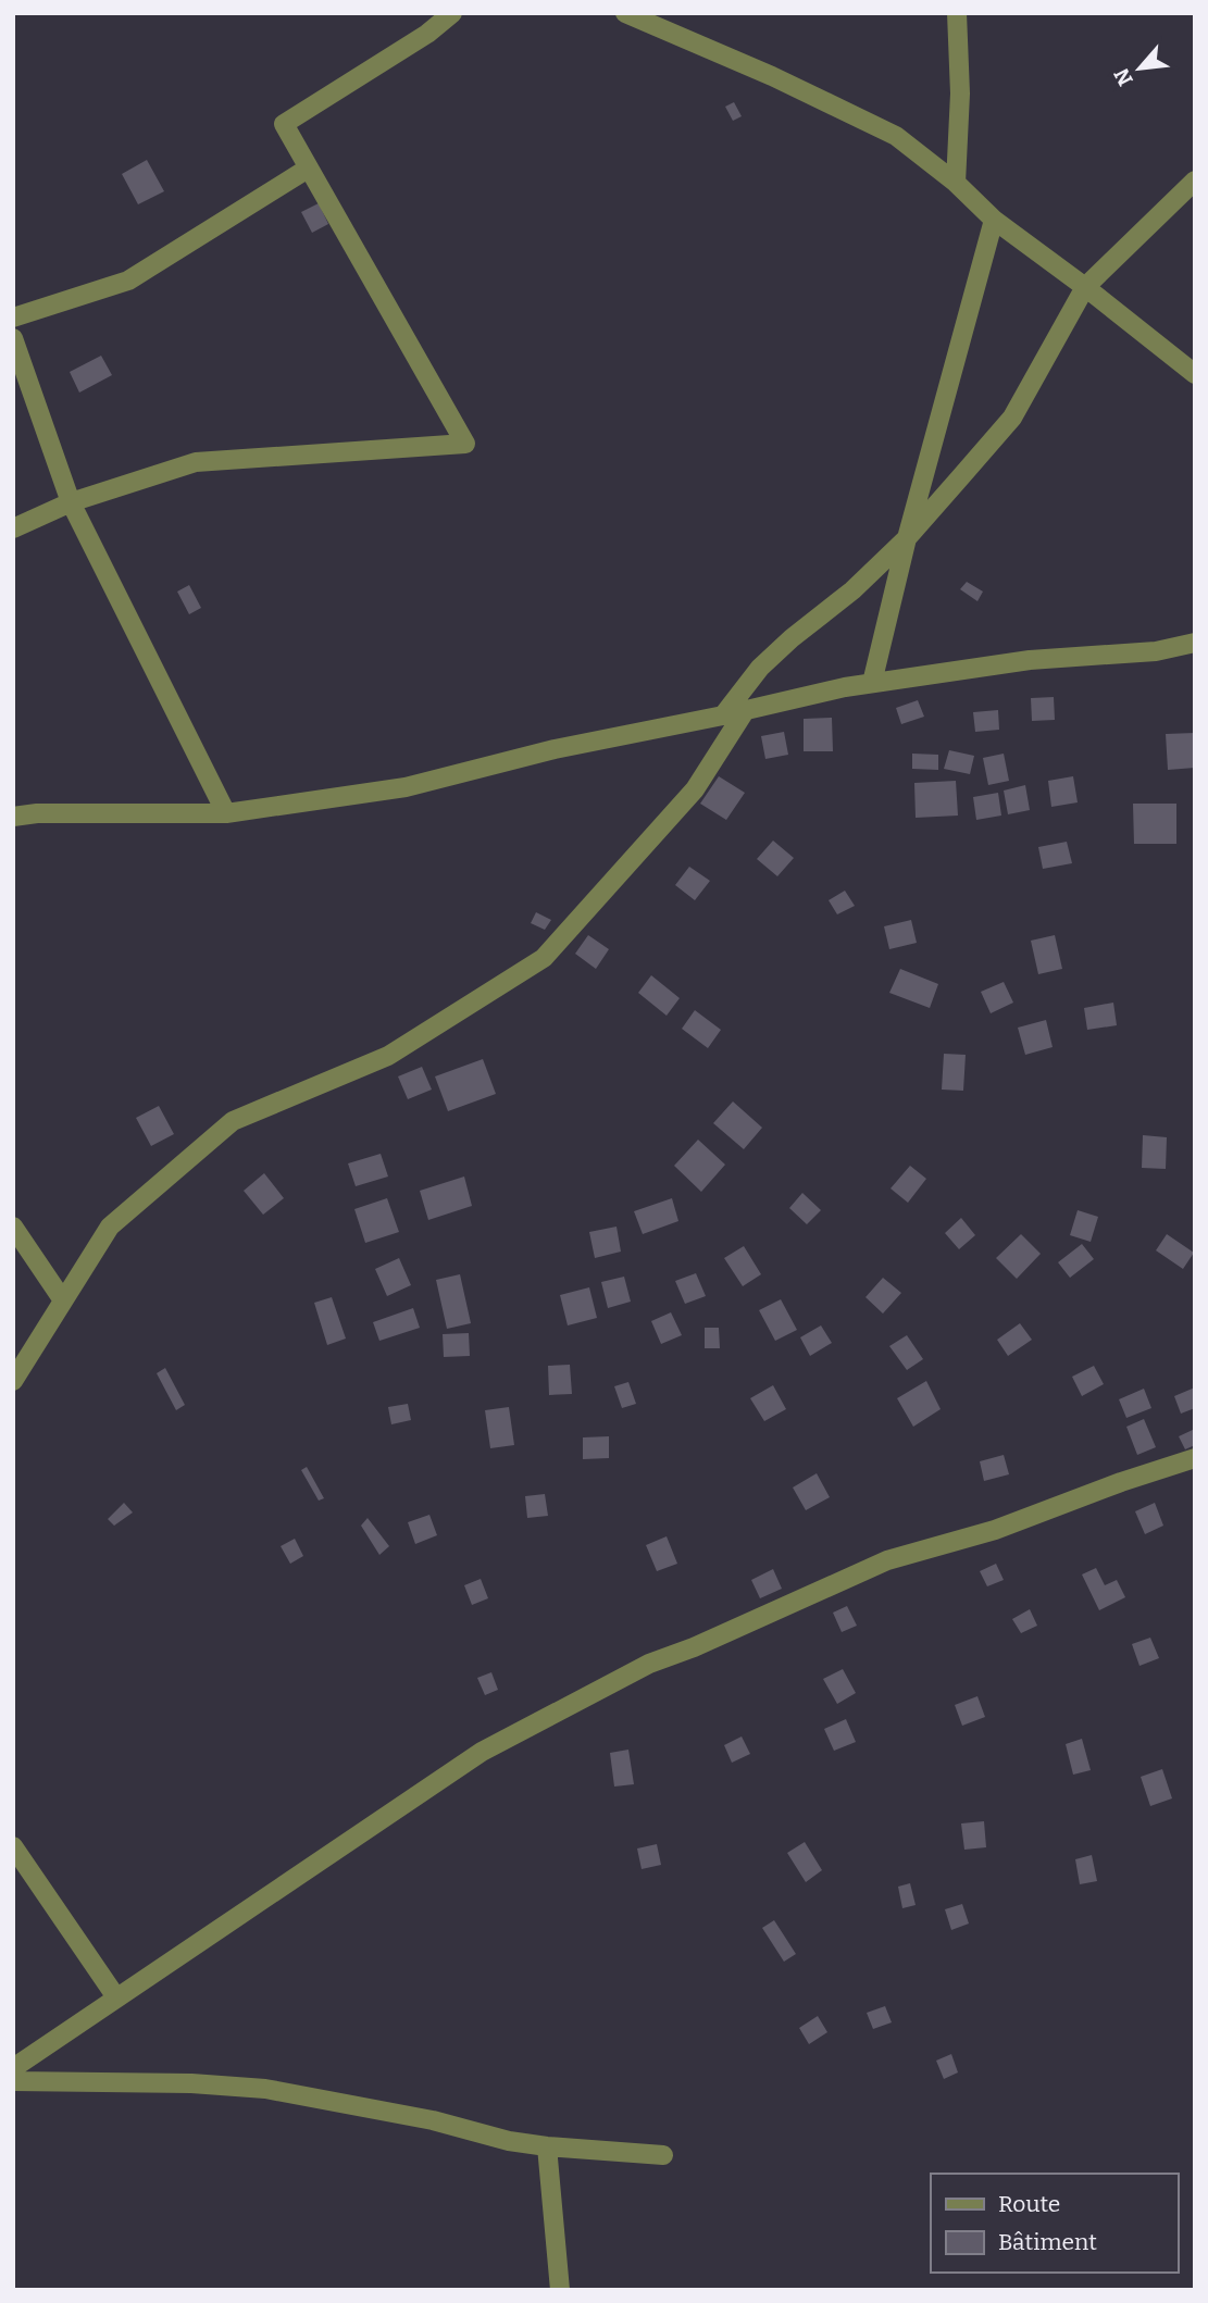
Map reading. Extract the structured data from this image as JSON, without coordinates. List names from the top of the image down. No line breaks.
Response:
{"legend":["Route","Bâtiment"],"north":"bottom left"}
